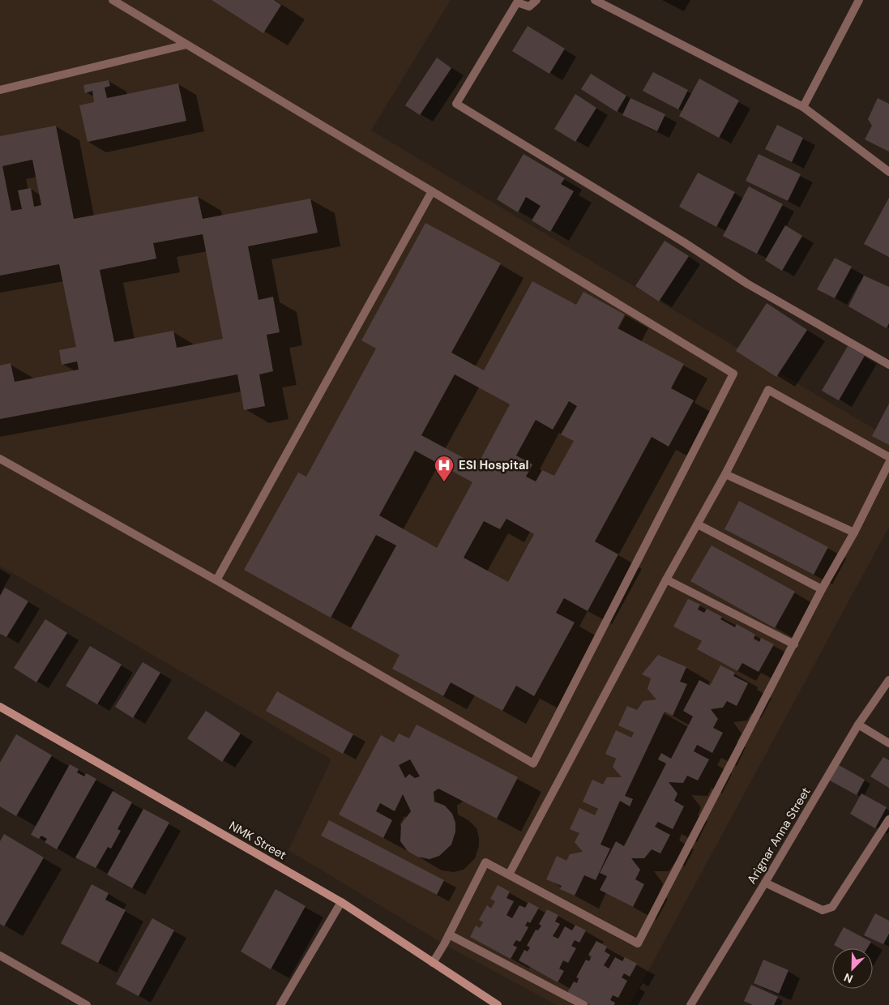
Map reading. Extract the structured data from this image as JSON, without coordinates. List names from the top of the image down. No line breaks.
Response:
{"streets":{"street":["Arignar Anna Street","NMK Street"]},"places":{"hospital":["ESI Hospital"]},"north":"bottom left"}
